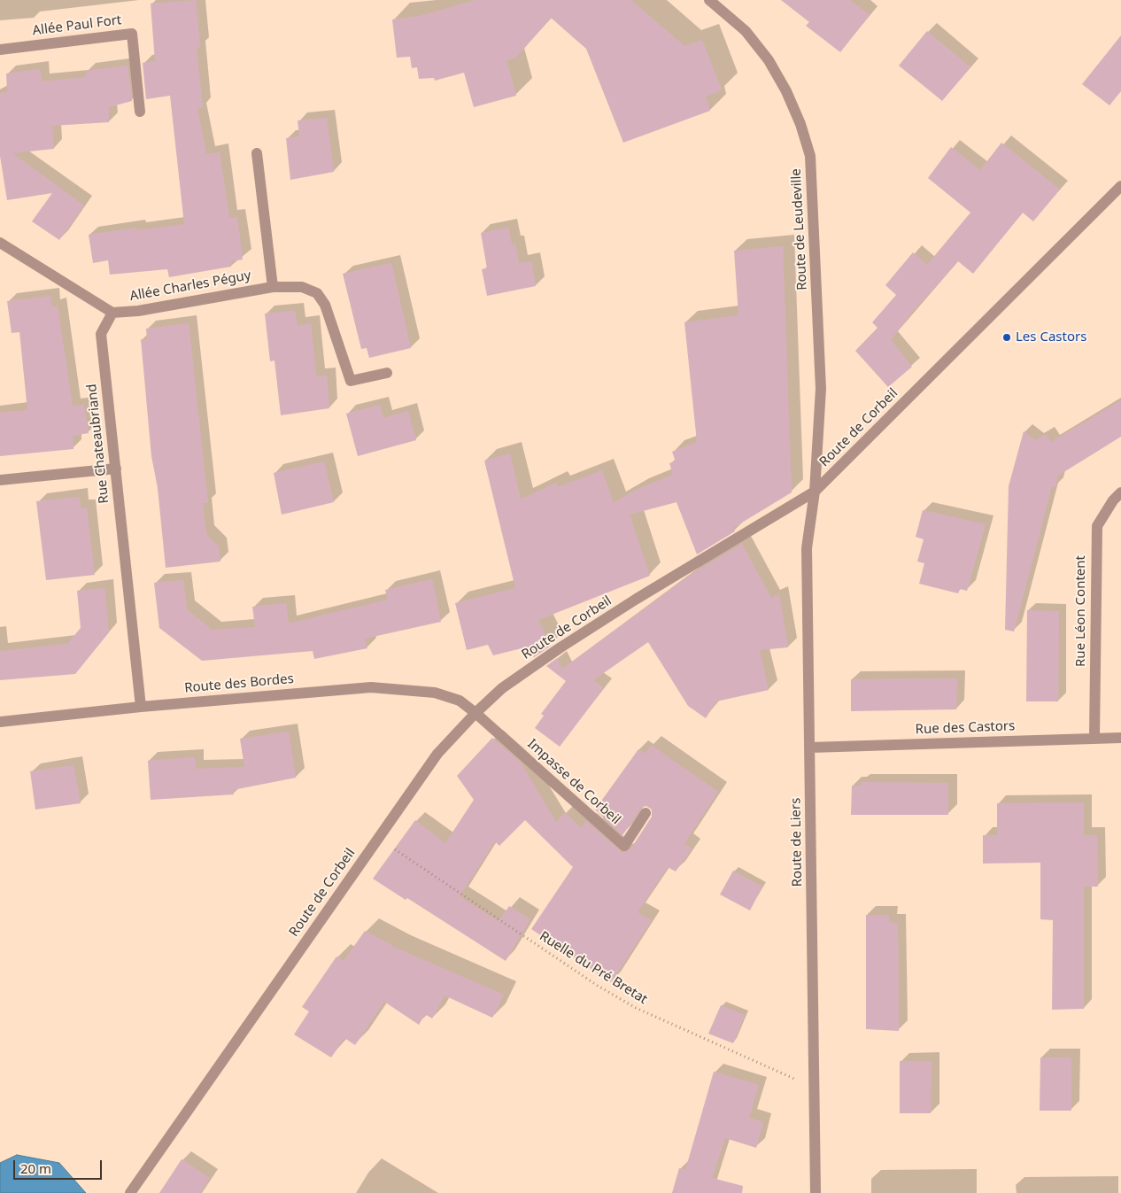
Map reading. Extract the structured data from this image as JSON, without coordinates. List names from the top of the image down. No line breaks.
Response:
{"streets":{"street":["Allée Paul Fort","Route de Leudeville","Allée Charles Péguy","Route de Corbeil","Rue Chateaubriand","Rue Léon Content","Route des Bordes","Rue des Castors","Impasse de Corbeil","Route de Liers"],"path":["Ruelle du Pré Bretat"]},"crossings":[["Route de Leudeville","Route de Corbeil"],["Route de Leudeville","Route de Liers"],["Allée Charles Péguy","Rue Chateaubriand"],["Route de Corbeil","Route des Bordes"],["Route de Corbeil","Impasse de Corbeil"],["Route de Corbeil","Route de Liers"],["Route de Corbeil","Ruelle du Pré Bretat"],["Rue Chateaubriand","Route des Bordes"],["Rue Léon Content","Rue des Castors"],["Route des Bordes","Impasse de Corbeil"],["Rue des Castors","Route de Liers"],["Route de Liers","Ruelle du Pré Bretat"]],"places":["Les Castors"],"scale_bar":"20 m"}
